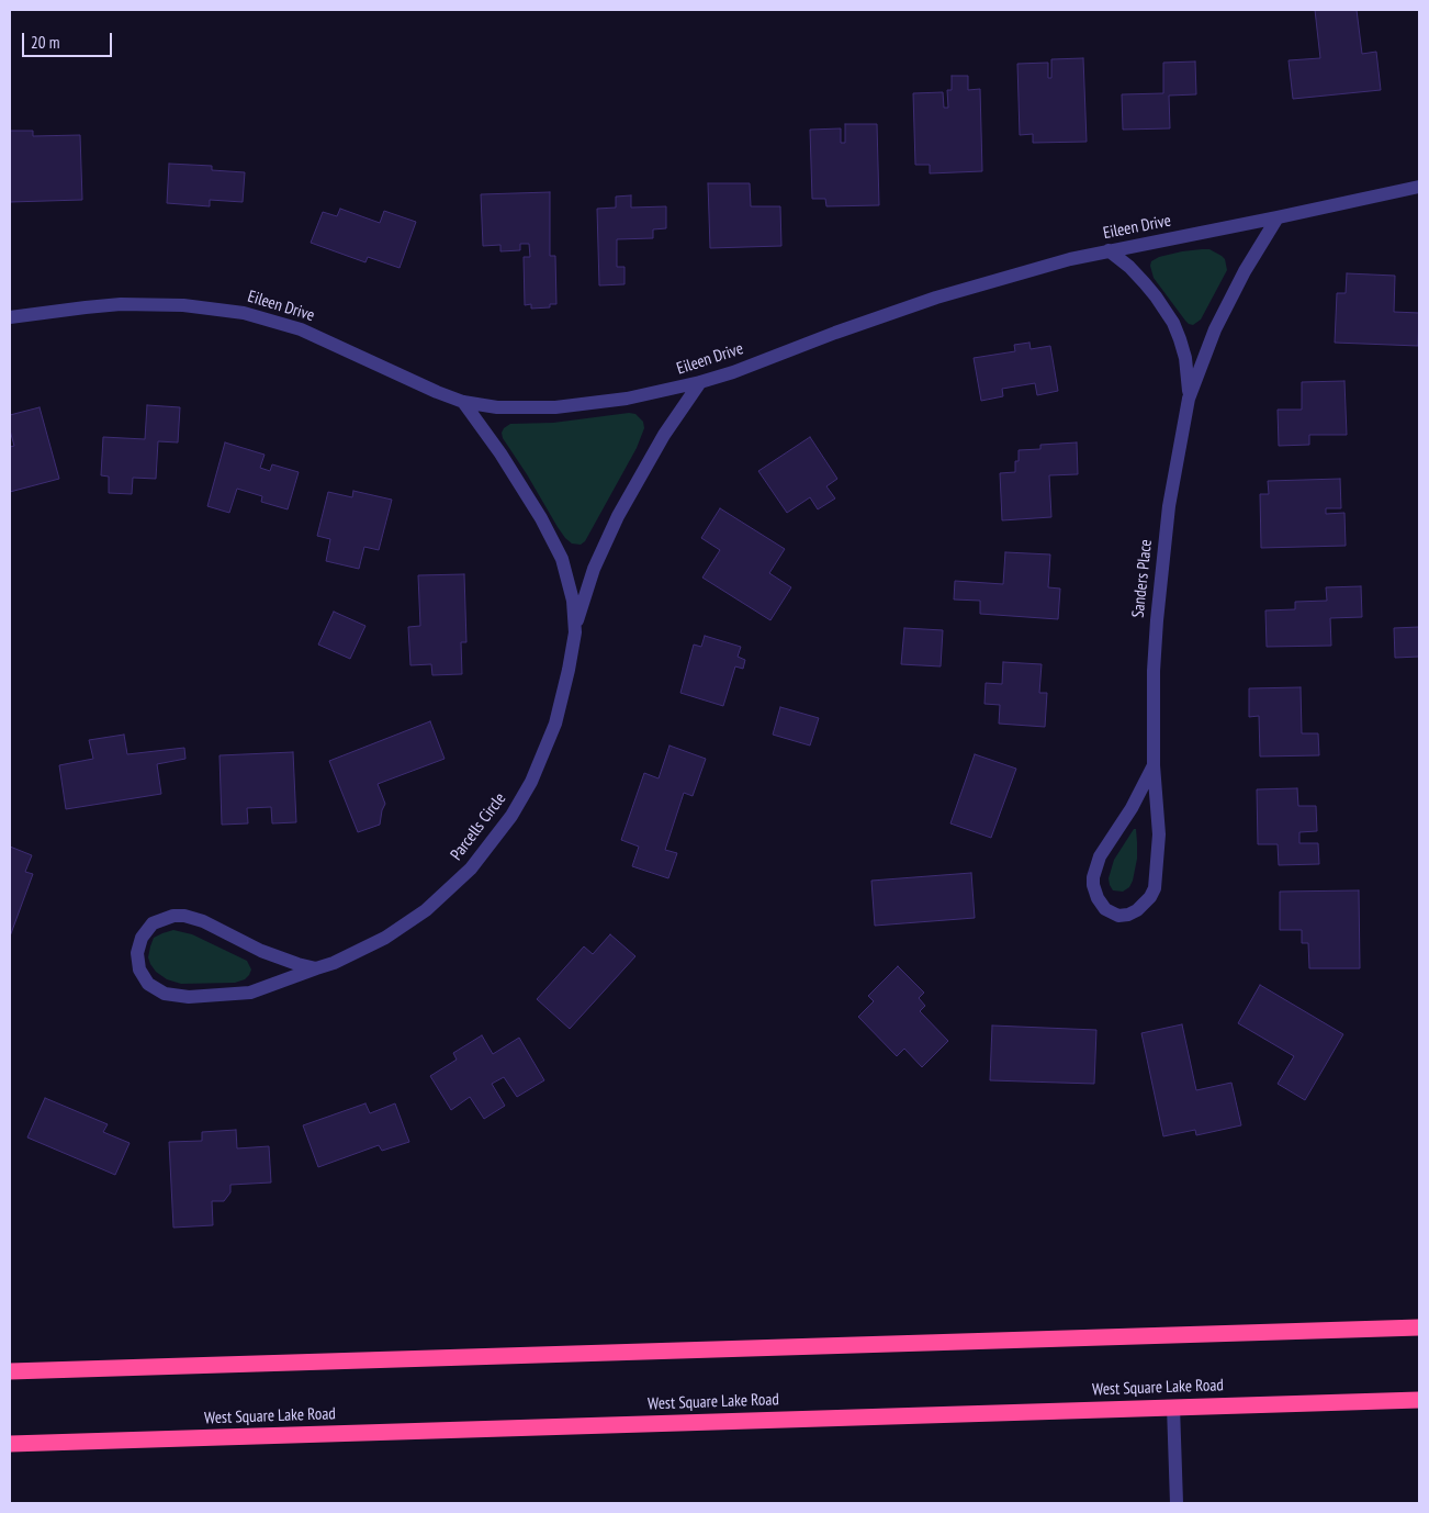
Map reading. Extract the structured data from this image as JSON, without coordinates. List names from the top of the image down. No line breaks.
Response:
{"streets":{"highway":["West Square Lake Road"],"street":["Eileen Drive","Sanders Place","Parcells Circle"]},"crossings":[["Eileen Drive","Sanders Place"],["Eileen Drive","Parcells Circle"]],"scale_bar":"20 m"}
